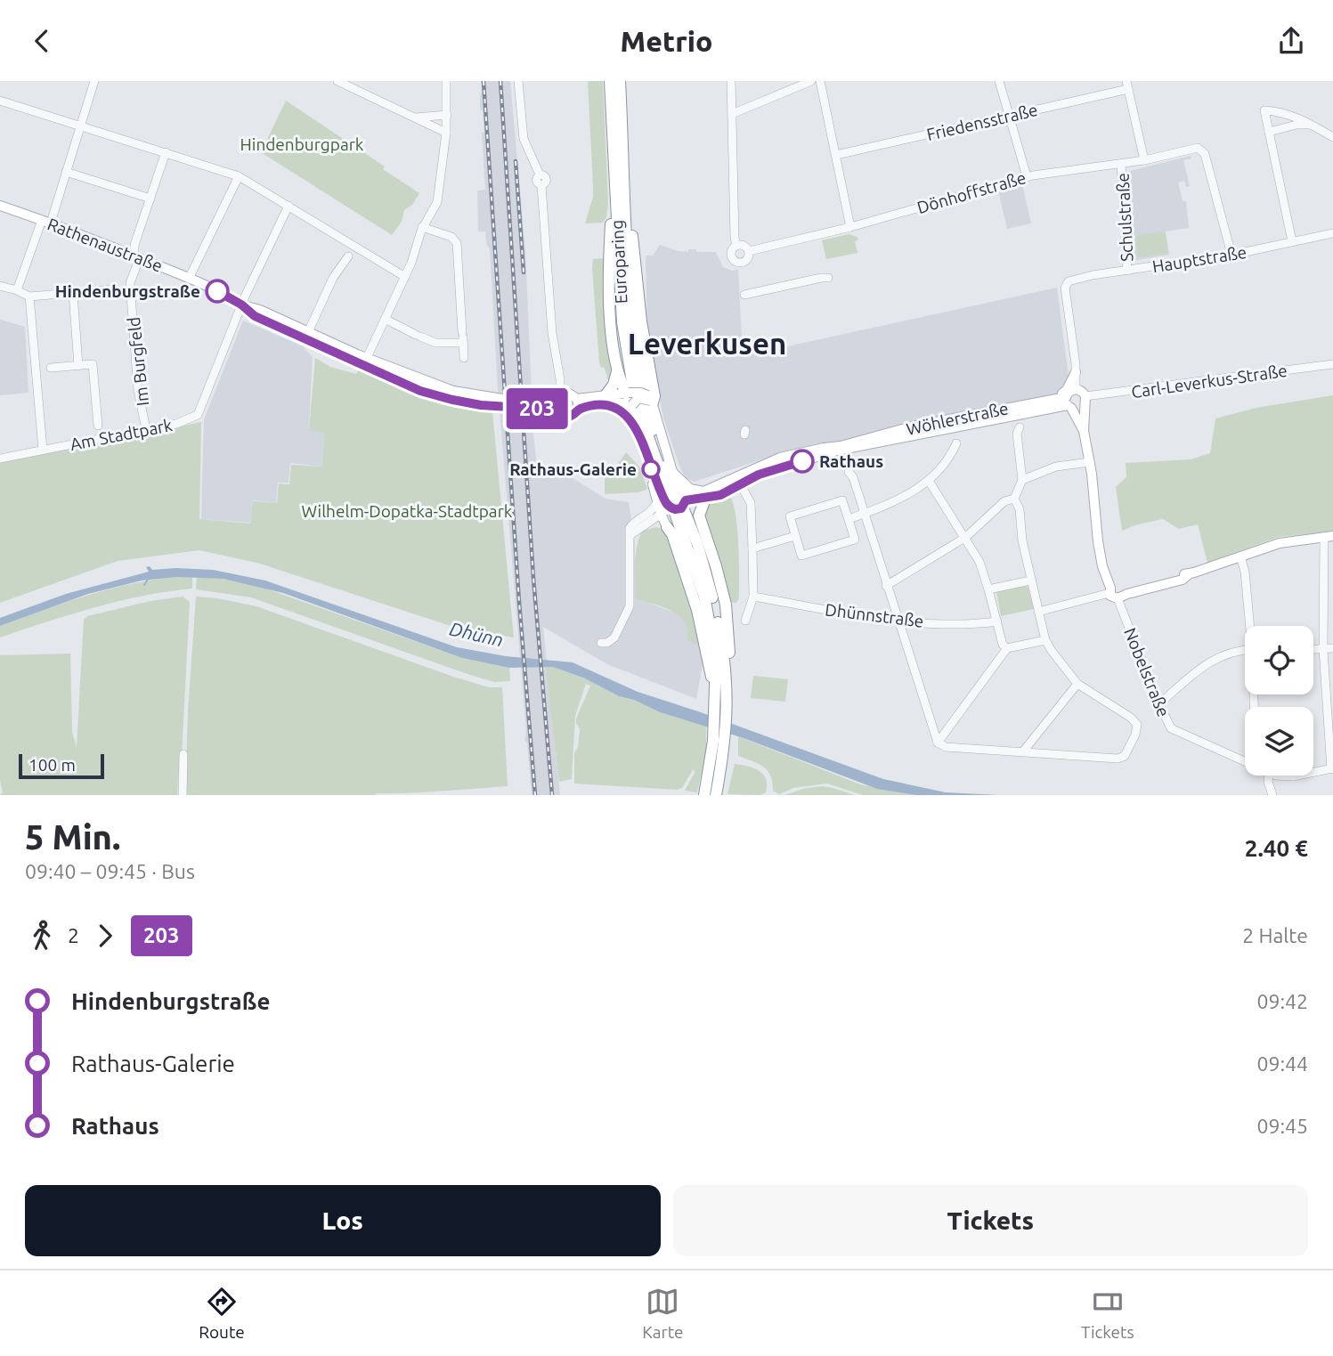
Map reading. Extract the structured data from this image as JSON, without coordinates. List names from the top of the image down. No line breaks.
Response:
{"streets":{"highway":["Europaring"],"main road":["Rathenaustraße","Wöhlerstraße","Nobelstraße"],"street":["Friedensstraße","Dönhoffstraße","Schulstraße","Hauptstraße","Im Burgfeld","Carl-Leverkus-Straße","Am Stadtpark","Dhünnstraße"]},"crossings":[["Friedensstraße","Schulstraße"],["Dönhoffstraße","Schulstraße"],["Dönhoffstraße","Hauptstraße"],["Schulstraße","Hauptstraße"],["Rathenaustraße","Im Burgfeld"],["Rathenaustraße","Am Stadtpark"],["Im Burgfeld","Am Stadtpark"],["Carl-Leverkus-Straße","Wöhlerstraße"],["Carl-Leverkus-Straße","Nobelstraße"],["Wöhlerstraße","Nobelstraße"]],"districts":["Leverkusen"],"water":["Dhünn"],"parks":["Hindenburgpark","Wilhelm-Dopatka-Stadtpark"],"places":["Hindenburgstraße","Rathaus","Rathaus-Galerie"],"lines":["bus line 203"],"scale_bar":"100 m","page":{"header":"Metrio","on_map":"203","scale":"100 m","heading":["5 Min.","09:40 – 09:45 · Bus","2.40 €"],"legs":["2","203","2 Halte"],"list":[{"name":"Hindenburgstraße","value":"09:42"},{"name":"Rathaus-Galerie","value":"09:44"},{"name":"Rathaus","value":"09:45"}],"buttons":["Los","Tickets"],"tabs":["Route","Karte","Tickets"]}}
